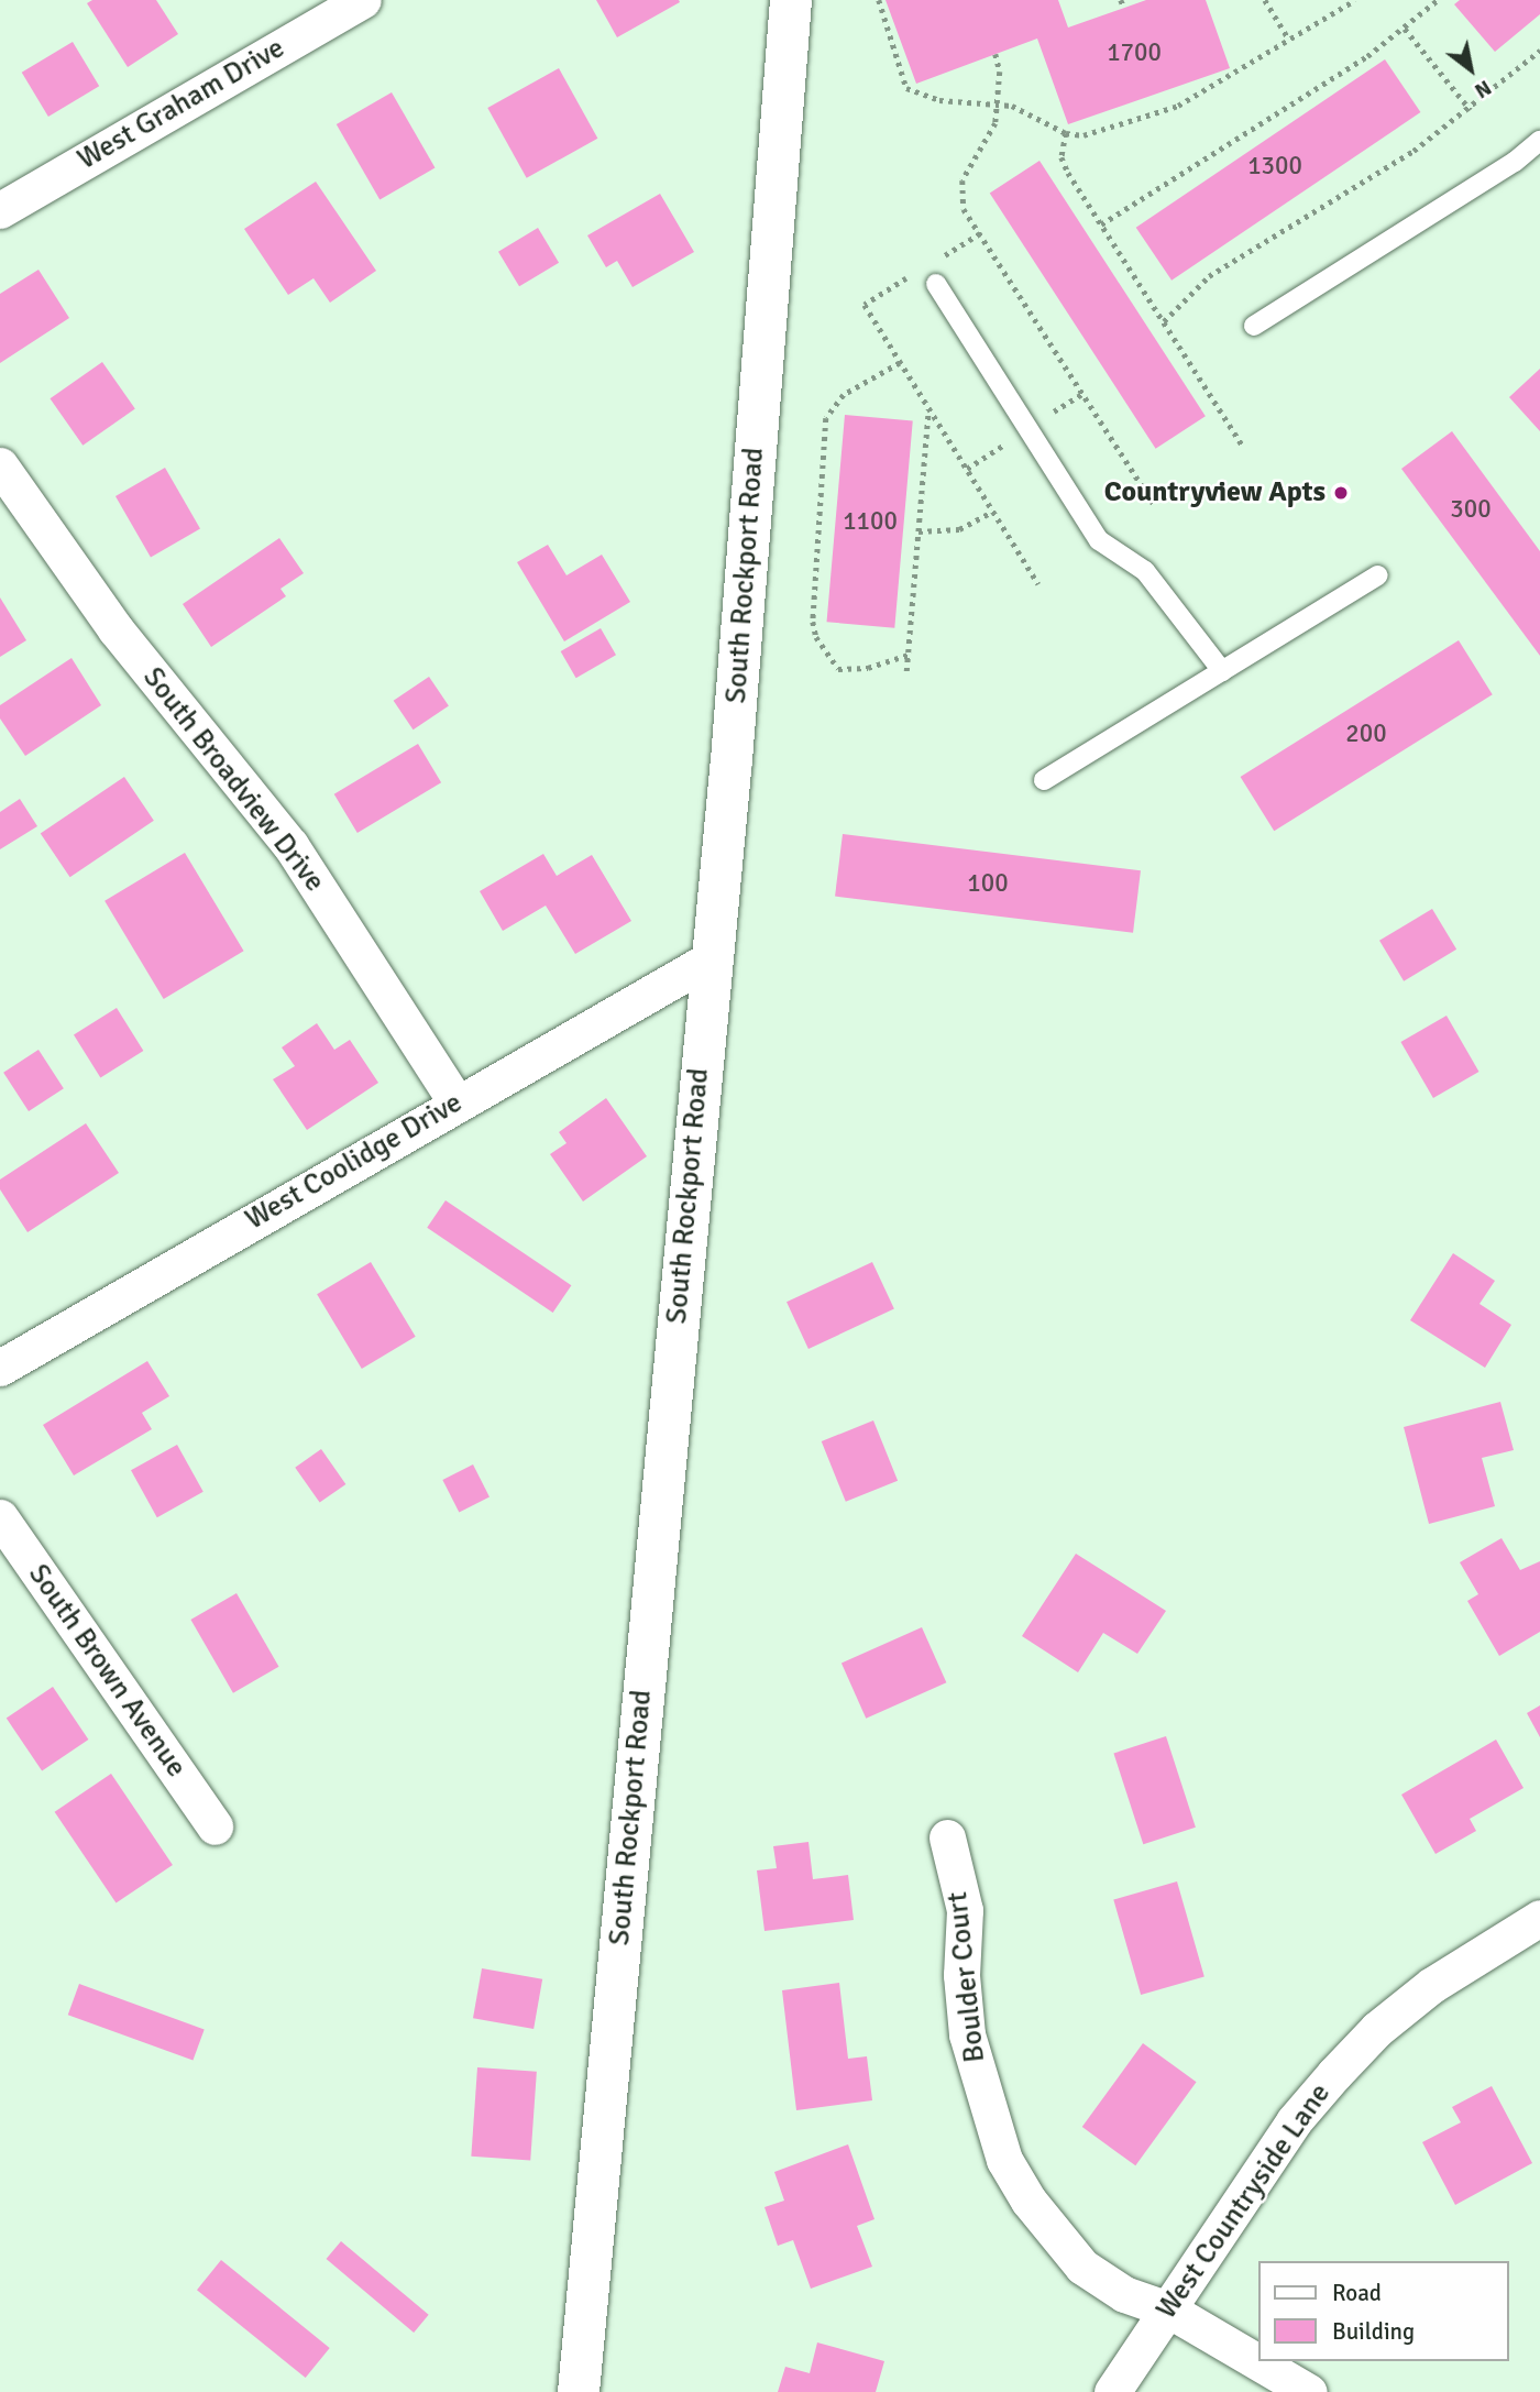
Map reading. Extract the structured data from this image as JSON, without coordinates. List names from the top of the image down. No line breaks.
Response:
{"streets":{"street":["West Graham Drive","South Rockport Road","South Broadview Drive","West Coolidge Drive","South Brown Avenue","Boulder Court","West Countryside Lane"]},"crossings":[["South Rockport Road","West Coolidge Drive"],["South Broadview Drive","West Coolidge Drive"],["Boulder Court","West Countryside Lane"]],"places":["Countryview Apts"],"house_numbers":["1700","1300","300","1100","200","100"],"legend":["Road","Building"],"north":"bottom right"}
